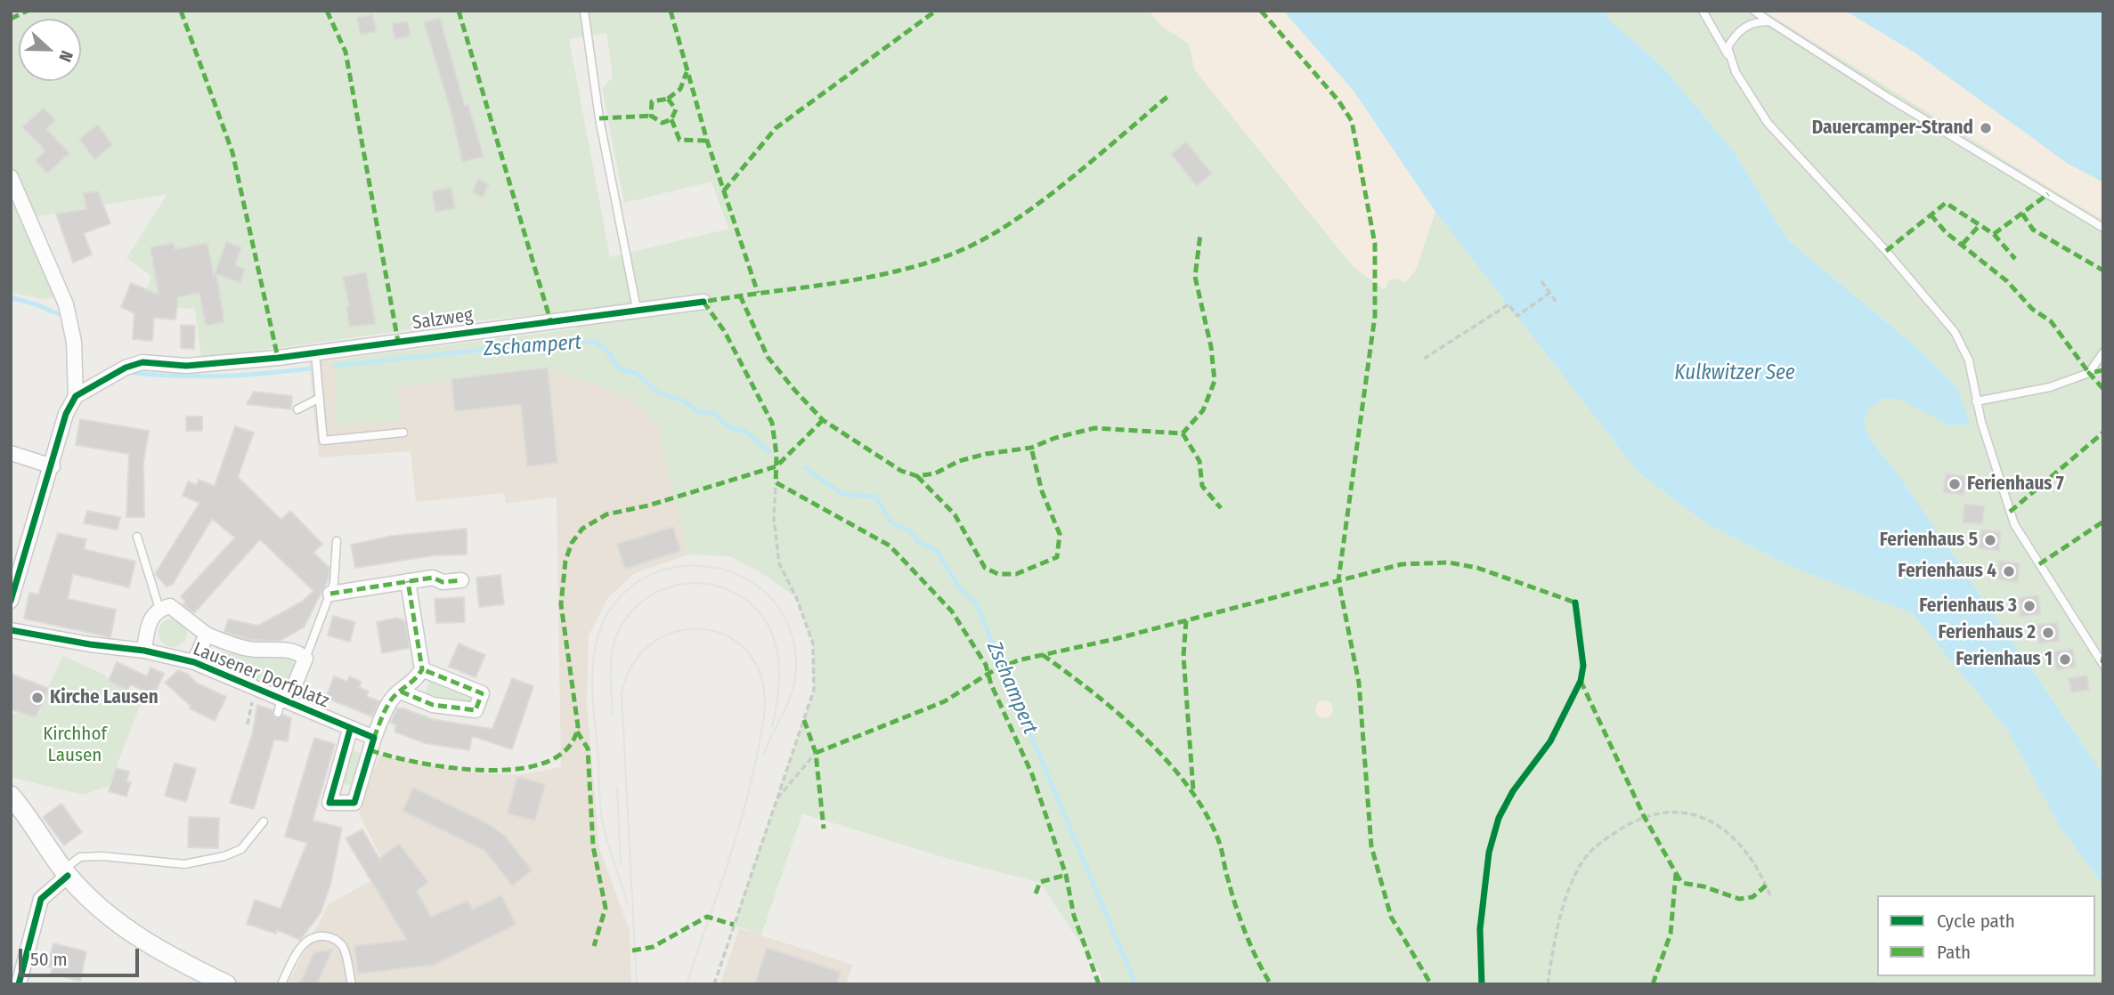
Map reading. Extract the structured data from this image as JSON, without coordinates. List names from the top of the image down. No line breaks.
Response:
{"streets":{"street":["Salzweg","Lausener Dorfplatz"]},"water":["Zschampert","Kulkwitzer See"],"parks":["Kirchhof Lausen"],"places":["Dauercamper-Strand","Ferienhaus 7","Ferienhaus 5","Ferienhaus 4","Ferienhaus 3","Ferienhaus 2","Ferienhaus 1","Kirche Lausen"],"legend":["Cycle path","Path"],"scale_bar":"50 m","north":"right"}
